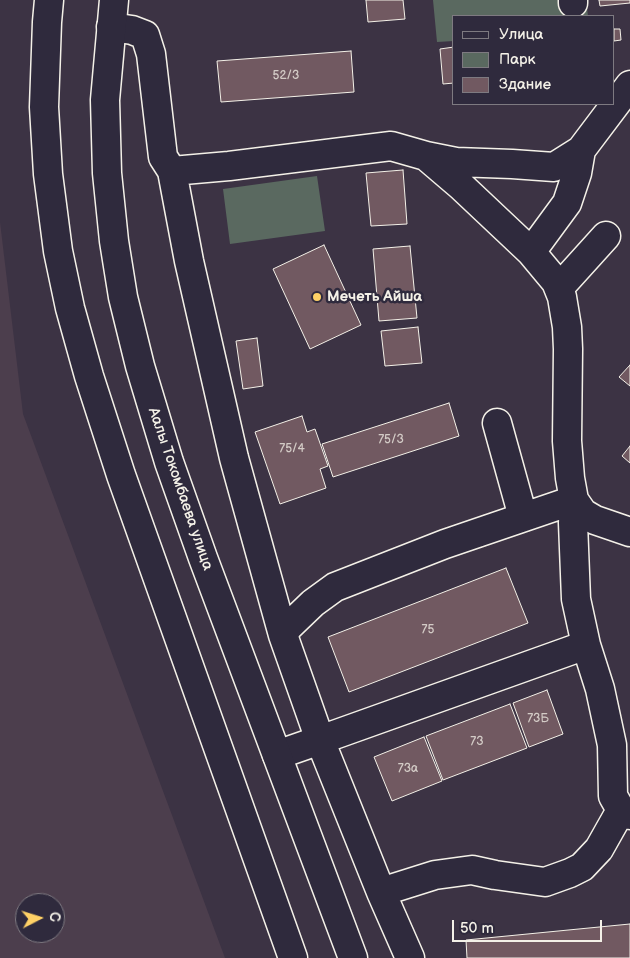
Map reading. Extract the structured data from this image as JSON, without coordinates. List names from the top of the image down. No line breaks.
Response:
{"streets":{"street":["Аалы Токомбаева улица"]},"places":["Мечеть Айша"],"house_numbers":["52/3","75/3","75/4","75","73Б","73","73а"],"legend":["Улица","Парк","Здание"],"scale_bar":"50 m","north":"right"}
